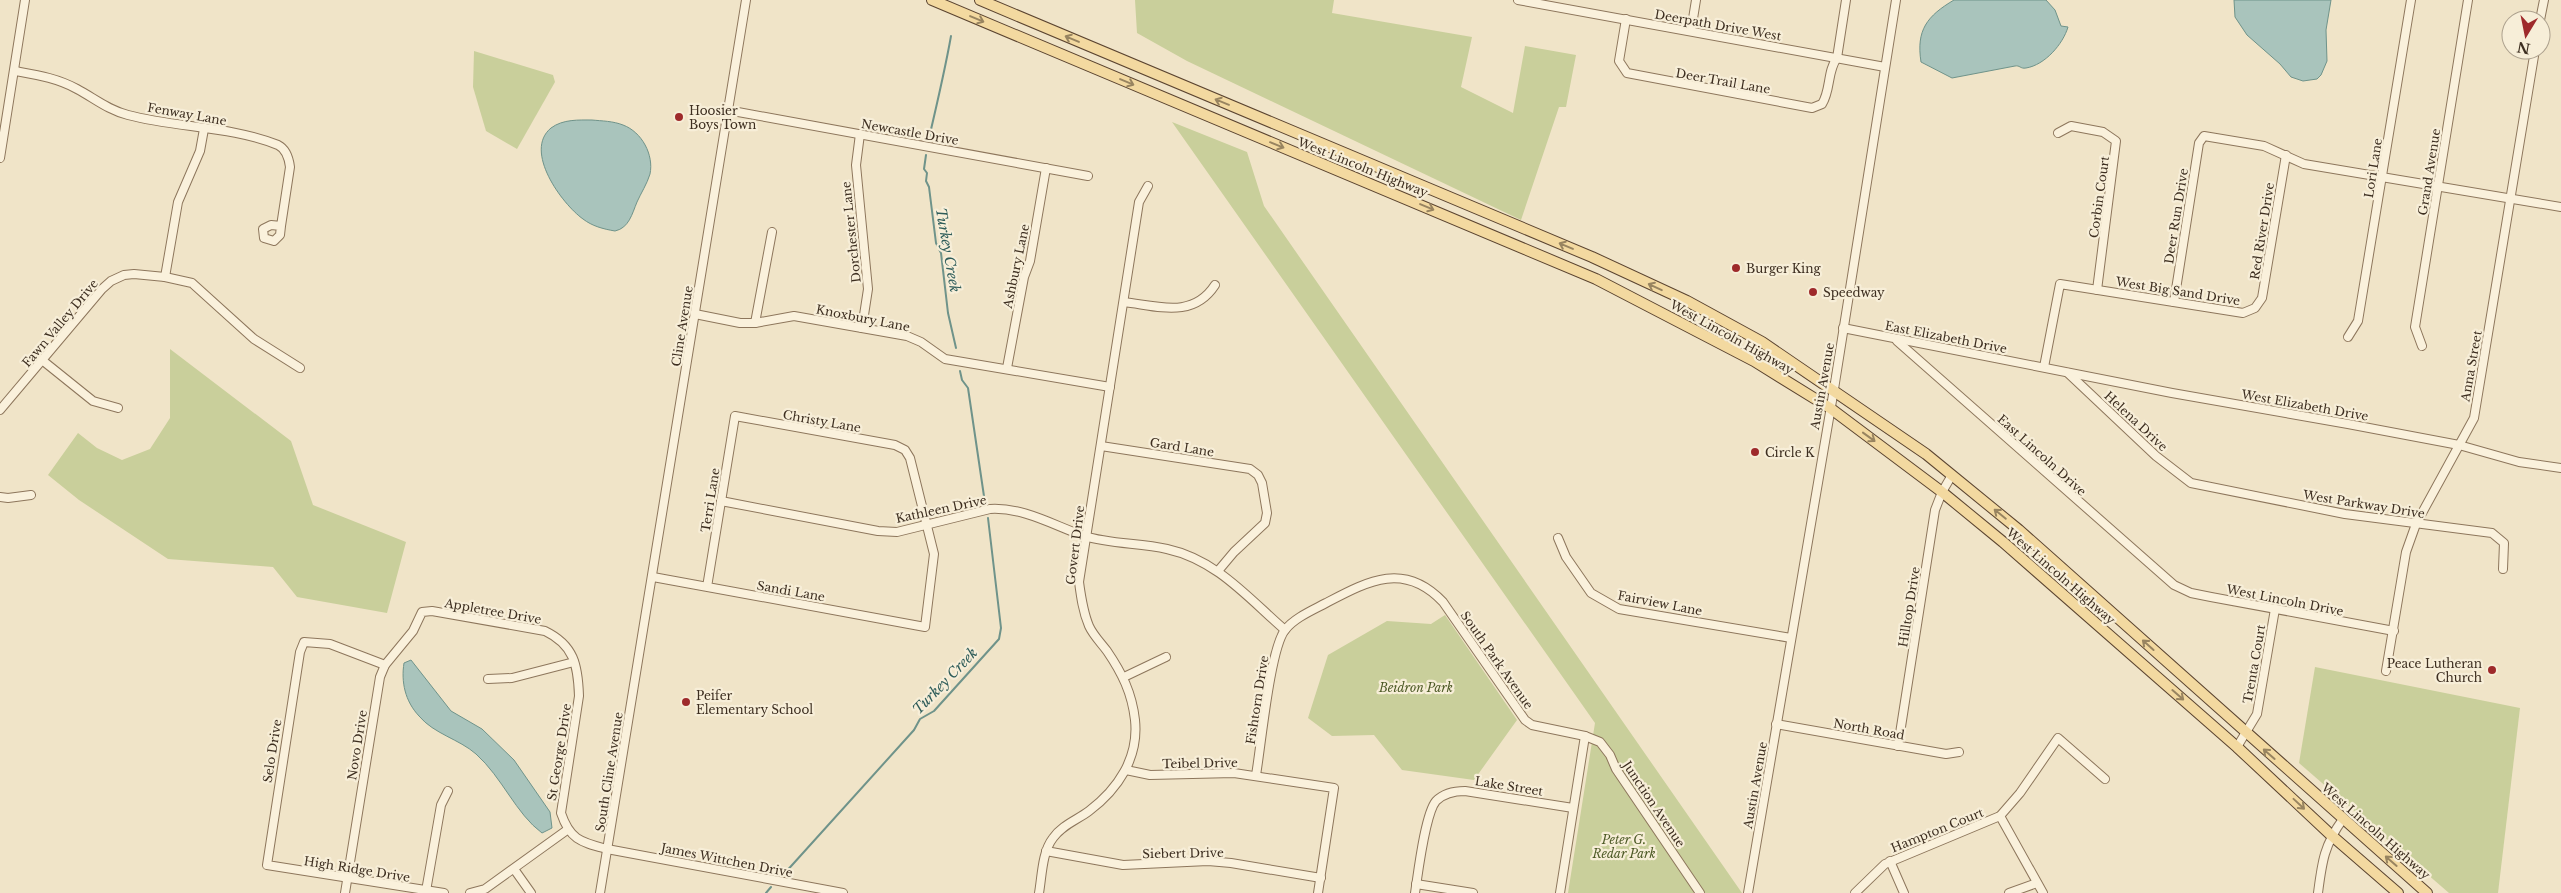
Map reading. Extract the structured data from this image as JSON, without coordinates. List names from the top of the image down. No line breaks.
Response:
{"streets":{"main road":["West Lincoln Highway"],"street":["Deerpath Drive West","Deer Trail Lane","Fenway Lane","Newcastle Drive","Lori Lane","Grand Avenue","Corbin Court","Deer Run Drive","Red River Drive","Dorchester Lane","Ashbury Lane","West Big Sand Drive","Knoxbury Lane","Fawn Valley Drive","Cline Avenue","East Elizabeth Drive","Anna Street","Austin Avenue","West Elizabeth Drive","Christy Lane","Helena Drive","Gard Lane","East Lincoln Drive","Terri Lane","West Parkway Drive","Kathleen Drive","Govert Drive","Sandi Lane","West Lincoln Drive","Fairview Lane","Hilltop Drive","Appletree Drive","South Park Avenue","Trenta Court","Fishtorn Drive","North Road","Novo Drive","Selo Drive","St George Drive","Teibel Drive","South Cline Avenue","Lake Street","Junction Avenue","Hampton Court","Siebert Drive","James Wittchen Drive","High Ridge Drive"]},"crossings":[["Deerpath Drive West","Deer Trail Lane"],["Deerpath Drive West","Austin Avenue"],["Newcastle Drive","Dorchester Lane"],["Newcastle Drive","Ashbury Lane"],["Newcastle Drive","Cline Avenue"],["West Lincoln Highway","Austin Avenue"],["West Lincoln Highway","Hilltop Drive"],["West Lincoln Highway","Trenta Court"],["Corbin Court","West Big Sand Drive"],["Deer Run Drive","Red River Drive"],["Deer Run Drive","West Big Sand Drive"],["Red River Drive","West Big Sand Drive"],["Dorchester Lane","Knoxbury Lane"],["Ashbury Lane","Knoxbury Lane"],["West Big Sand Drive","East Elizabeth Drive"],["West Big Sand Drive","West Elizabeth Drive"],["Knoxbury Lane","Cline Avenue"],["Knoxbury Lane","Govert Drive"],["Cline Avenue","Sandi Lane"],["Cline Avenue","South Cline Avenue"],["East Elizabeth Drive","Austin Avenue"],["East Elizabeth Drive","West Elizabeth Drive"],["East Elizabeth Drive","East Lincoln Drive"],["Anna Street","West Elizabeth Drive"],["Anna Street","West Parkway Drive"],["Anna Street","West Lincoln Drive"],["Austin Avenue","Fairview Lane"],["Austin Avenue","North Road"],["West Elizabeth Drive","Helena Drive"],["Christy Lane","Terri Lane"],["Christy Lane","Kathleen Drive"],["Christy Lane","Sandi Lane"],["Helena Drive","West Parkway Drive"],["Gard Lane","Kathleen Drive"],["Gard Lane","Govert Drive"],["East Lincoln Drive","West Lincoln Drive"],["Terri Lane","Kathleen Drive"],["Terri Lane","Sandi Lane"],["Kathleen Drive","Govert Drive"],["Kathleen Drive","Sandi Lane"],["Kathleen Drive","South Park Avenue"],["Kathleen Drive","Fishtorn Drive"],["Govert Drive","Teibel Drive"],["Govert Drive","Siebert Drive"],["West Lincoln Drive","Trenta Court"],["Hilltop Drive","North Road"],["Appletree Drive","Novo Drive"],["Appletree Drive","St George Drive"],["South Park Avenue","Fishtorn Drive"],["South Park Avenue","Junction Avenue"],["Fishtorn Drive","Teibel Drive"],["Novo Drive","Selo Drive"],["Novo Drive","High Ridge Drive"],["Selo Drive","High Ridge Drive"],["Teibel Drive","Siebert Drive"],["South Cline Avenue","James Wittchen Drive"]],"water":["Turkey Creek"],"parks":["Beidron Park","Peter G. Redar Park"],"places":["Hoosier Boys Town","Burger King","Speedway","Circle K","Peace Lutheran Church","Peifer Elementary School"],"north":"bottom"}
